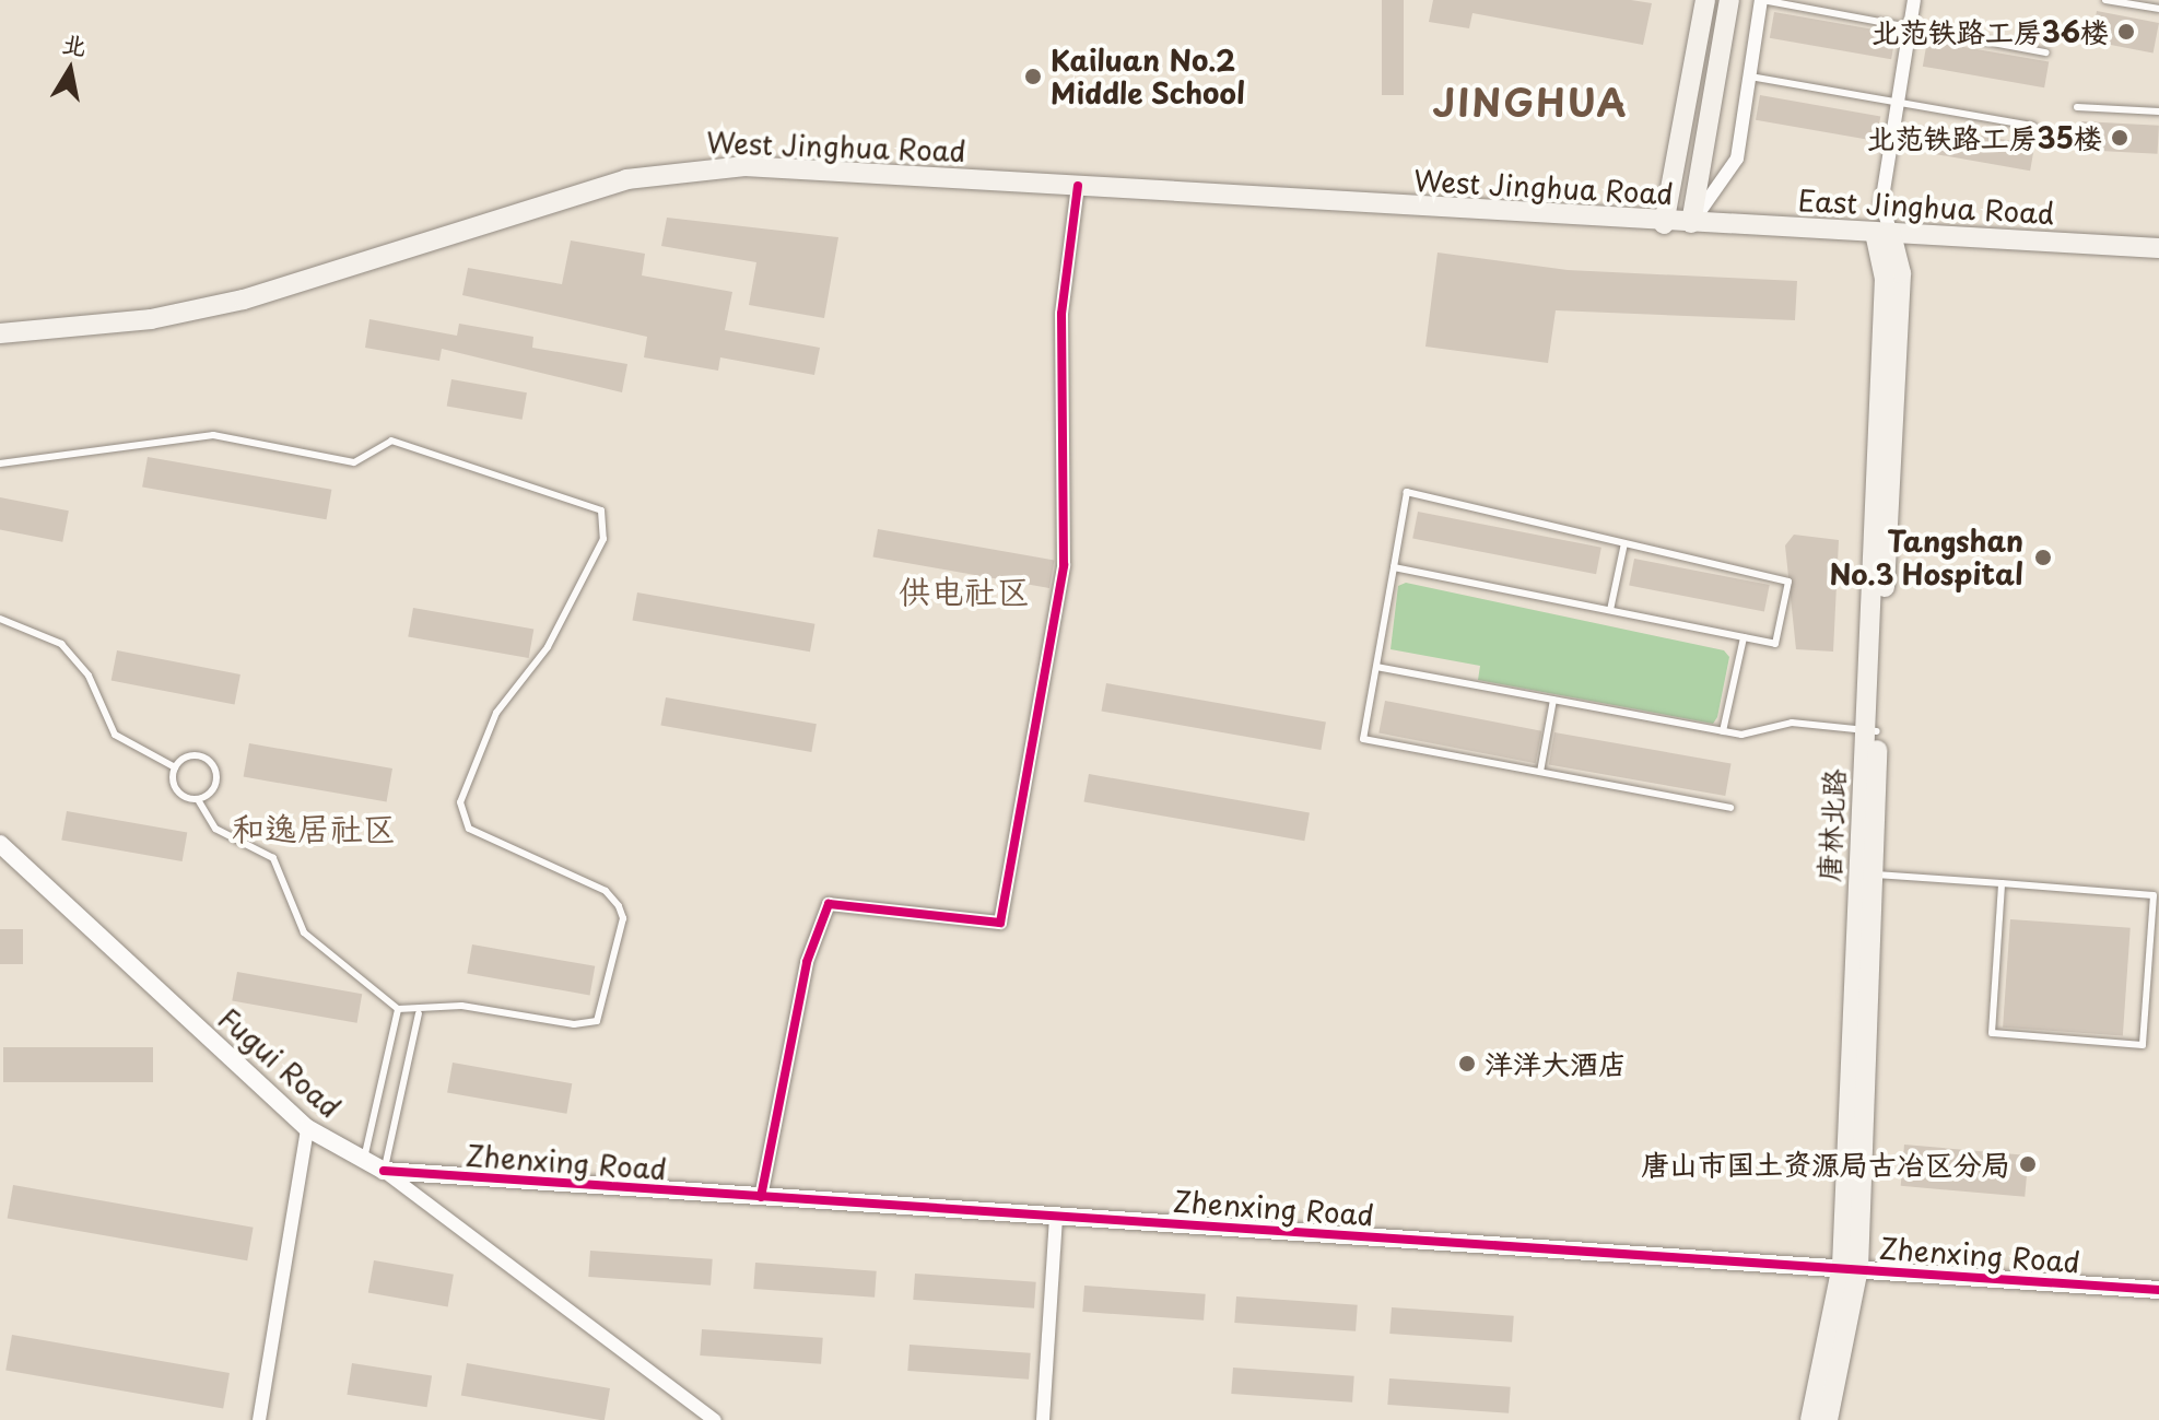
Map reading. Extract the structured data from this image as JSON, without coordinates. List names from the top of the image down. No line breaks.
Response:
{"streets":{"main road":["West Jinghua Road","East Jinghua Road","唐林北路"],"street":["Fugui Road","Zhenxing Road"]},"crossings":[["West Jinghua Road","East Jinghua Road"],["唐林北路","Zhenxing Road"],["Fugui Road","Zhenxing Road"]],"districts":["JINGHUA","供电社区","和逸居社区"],"places":["北范铁路工房36楼","Kailuan No.2 Middle School","北范铁路工房35楼","Tangshan No.3 Hospital","洋洋大酒店","唐山市国土资源局古冶区分局"],"north":"top"}
